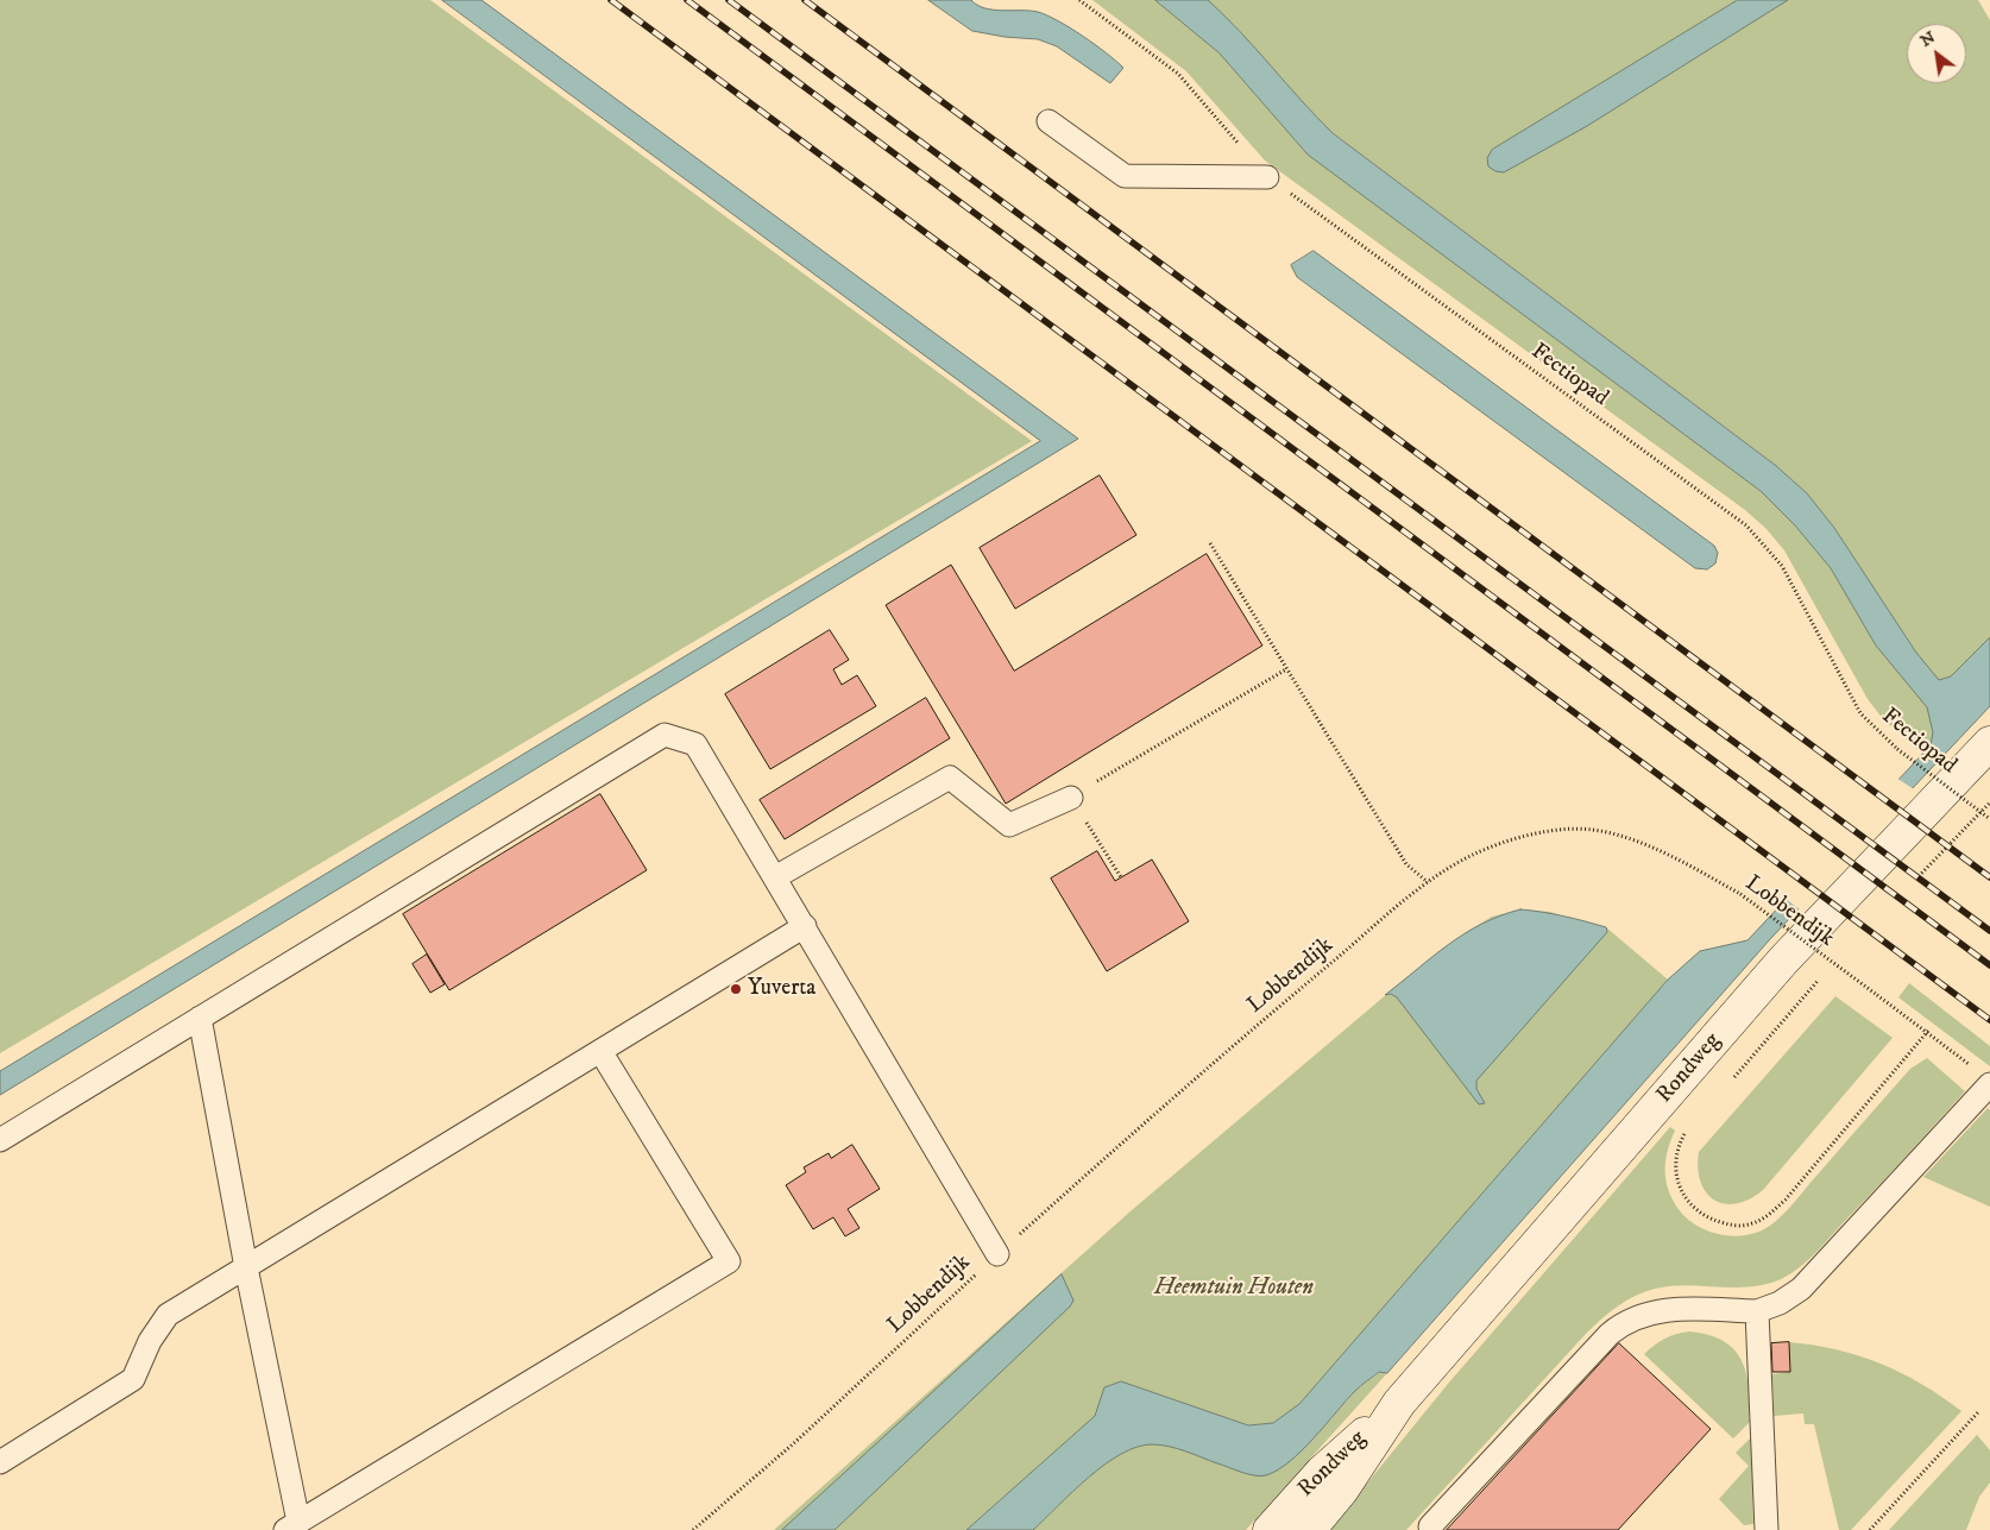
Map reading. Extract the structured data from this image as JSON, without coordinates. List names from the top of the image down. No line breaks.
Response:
{"streets":{"main road":["Rondweg"],"path":["Fectiopad","Lobbendijk"]},"parks":["Heemtuin Houten"],"places":["Yuverta"],"north":"top left"}
